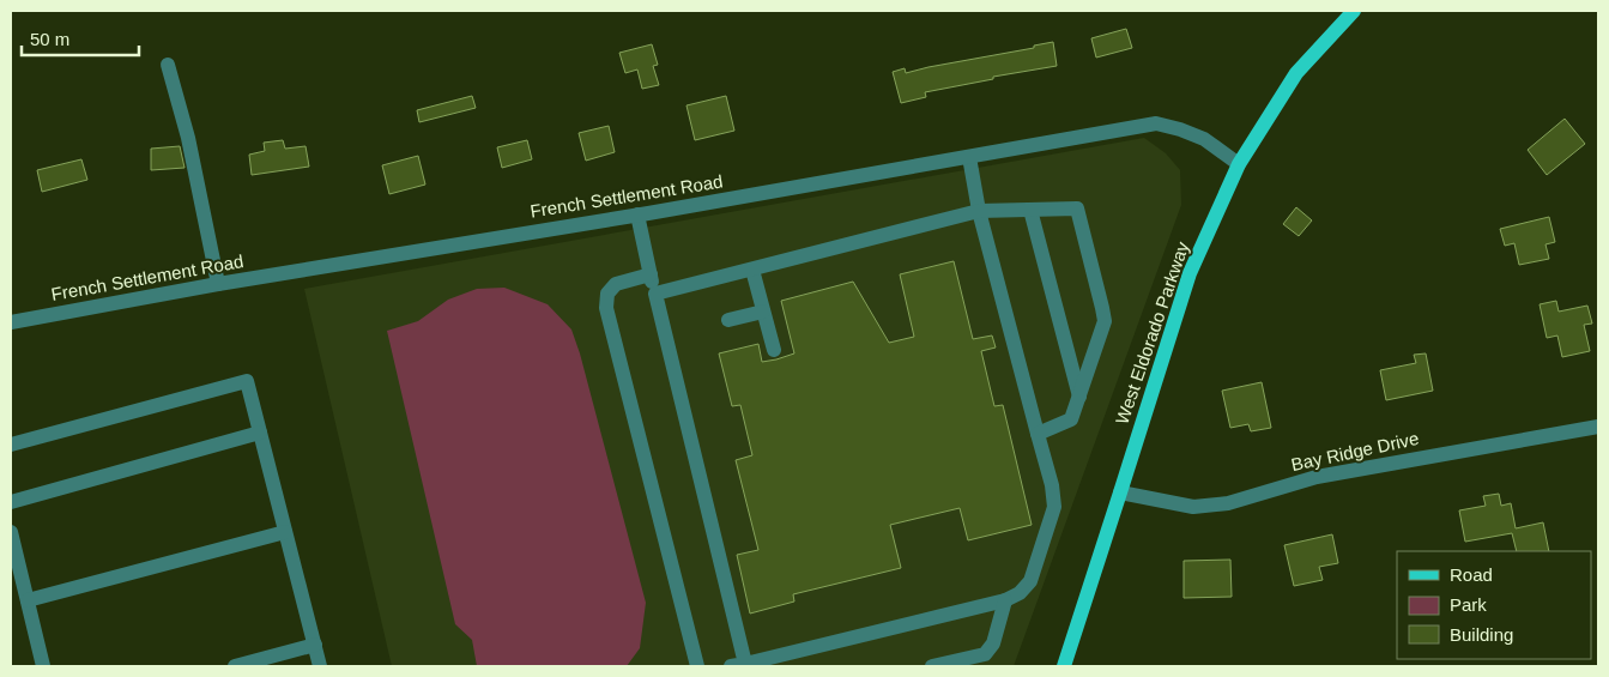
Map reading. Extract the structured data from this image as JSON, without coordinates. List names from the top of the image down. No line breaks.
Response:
{"streets":{"main road":["West Eldorado Parkway"],"street":["French Settlement Road","Bay Ridge Drive"]},"crossings":[["French Settlement Road","West Eldorado Parkway"],["West Eldorado Parkway","Bay Ridge Drive"]],"legend":["Road","Park","Building"],"scale_bar":"50 m"}
